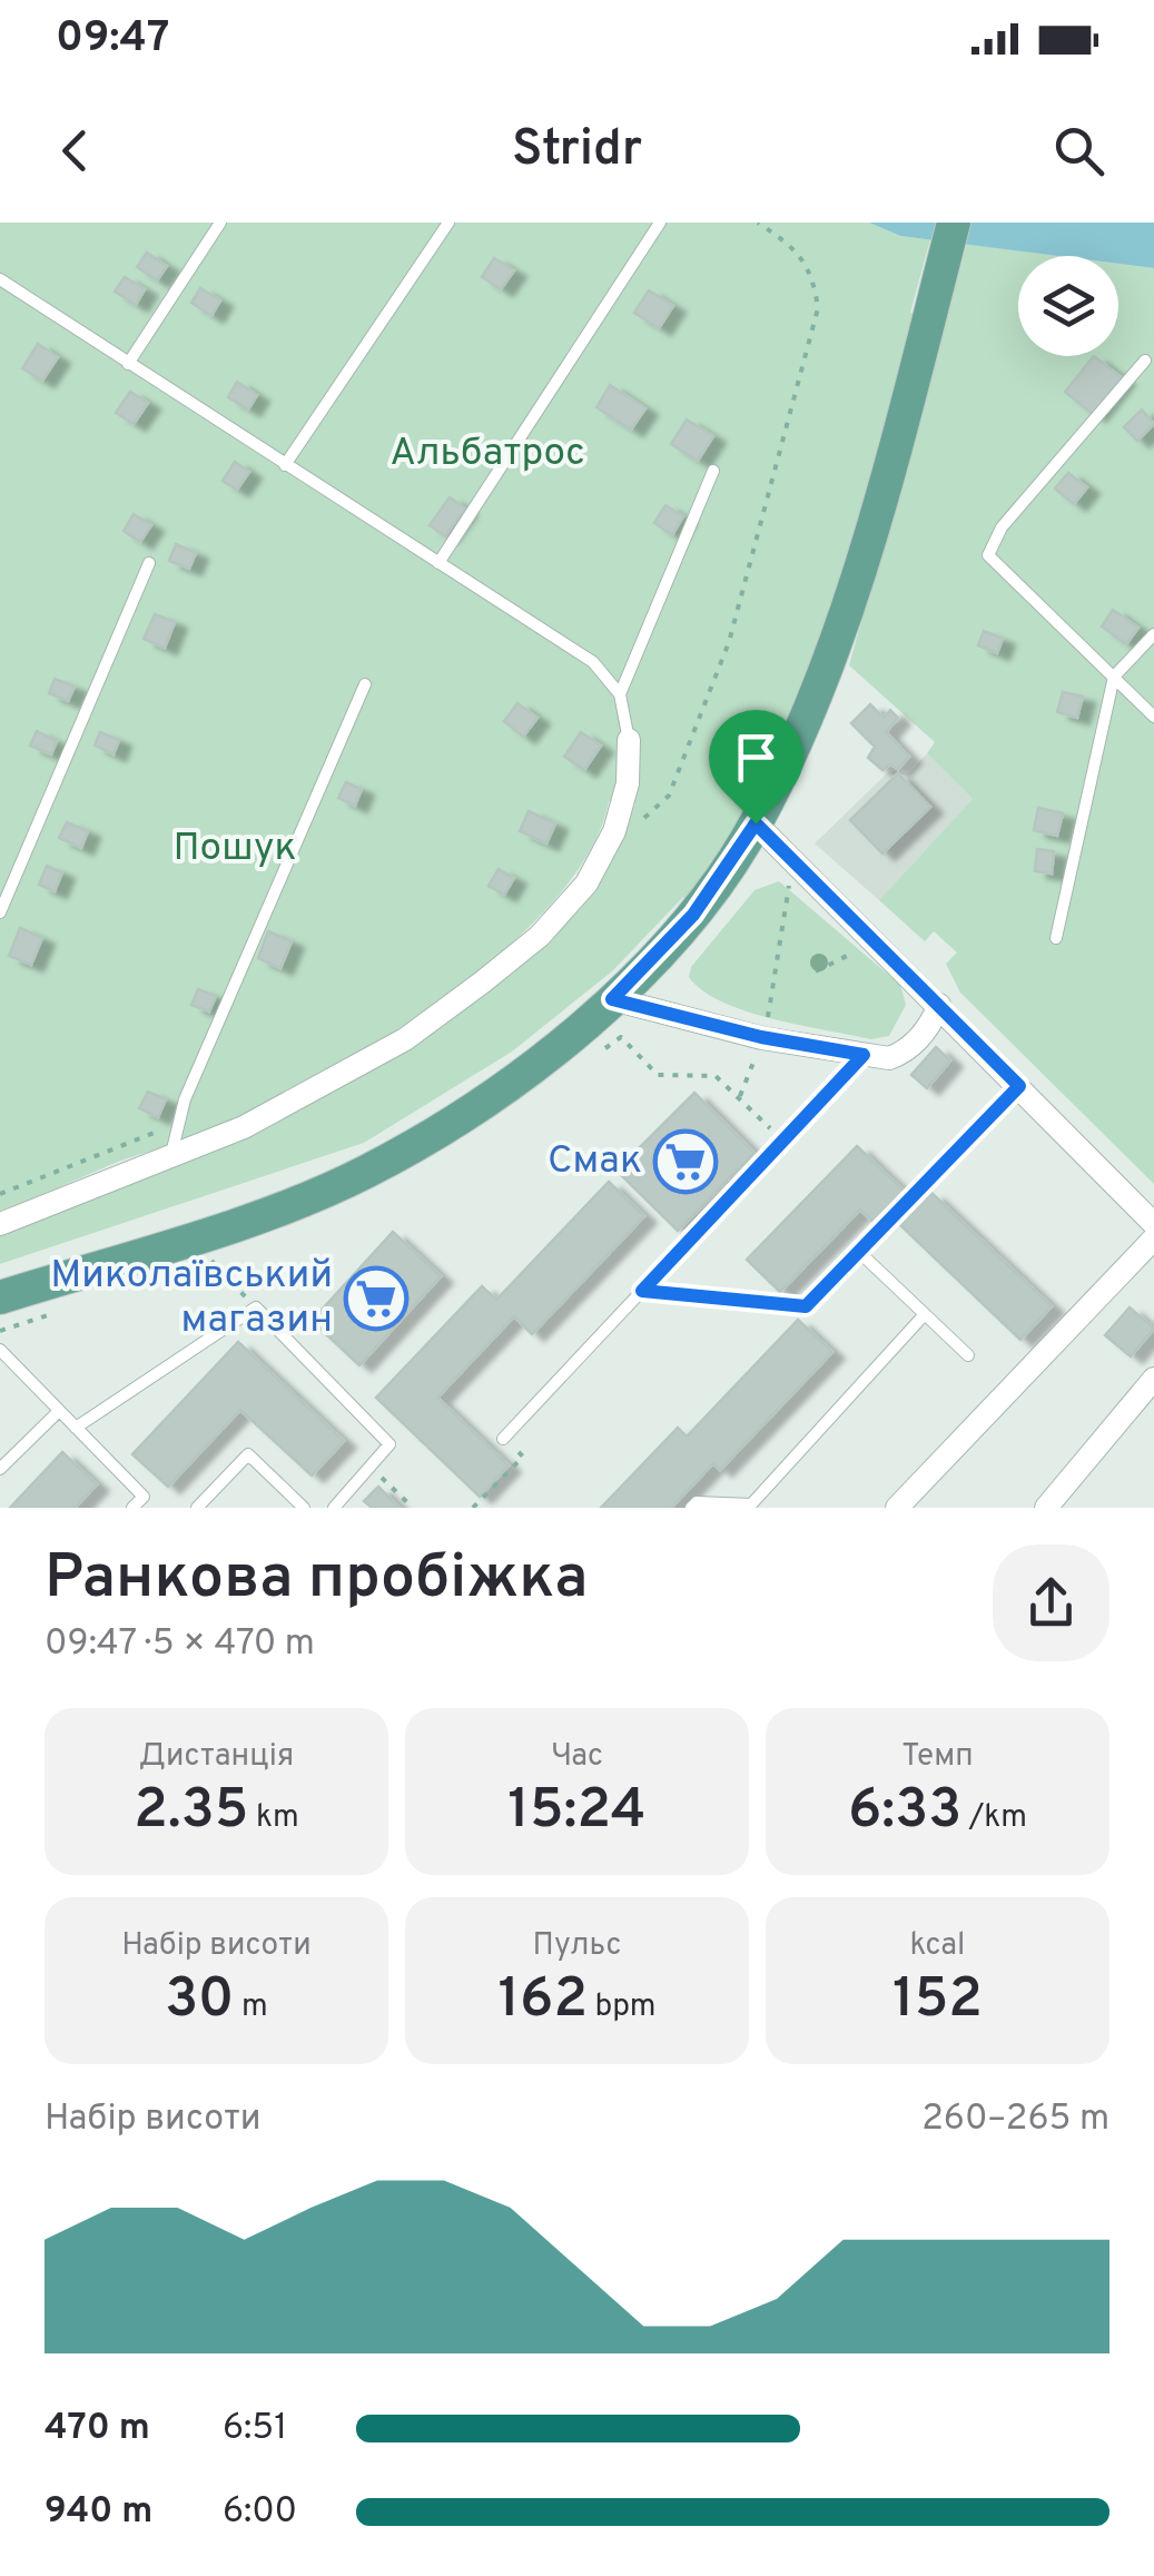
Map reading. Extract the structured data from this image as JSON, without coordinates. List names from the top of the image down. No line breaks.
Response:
{"parks":["Альбатрос","Пошук"],"places":{"supermarket":["Смак","Миколаївський магазин"]},"page":{"status":"09:47","header":"Stridr","heading":["Ранкова пробіжка","09:47 · 5 × 470 m"],"stats":[["Дистанція","2.35 km"],["Час","15:24"],["Темп","6:33 /km"],["Набір висоти","30 m"],["Пульс","162 bpm"],["kcal","152"]],"chart":["Набір висоти","260–265 m"],"list":[{"name":"470 m","note":"6:51"},{"name":"940 m","note":"6:00"}]}}
